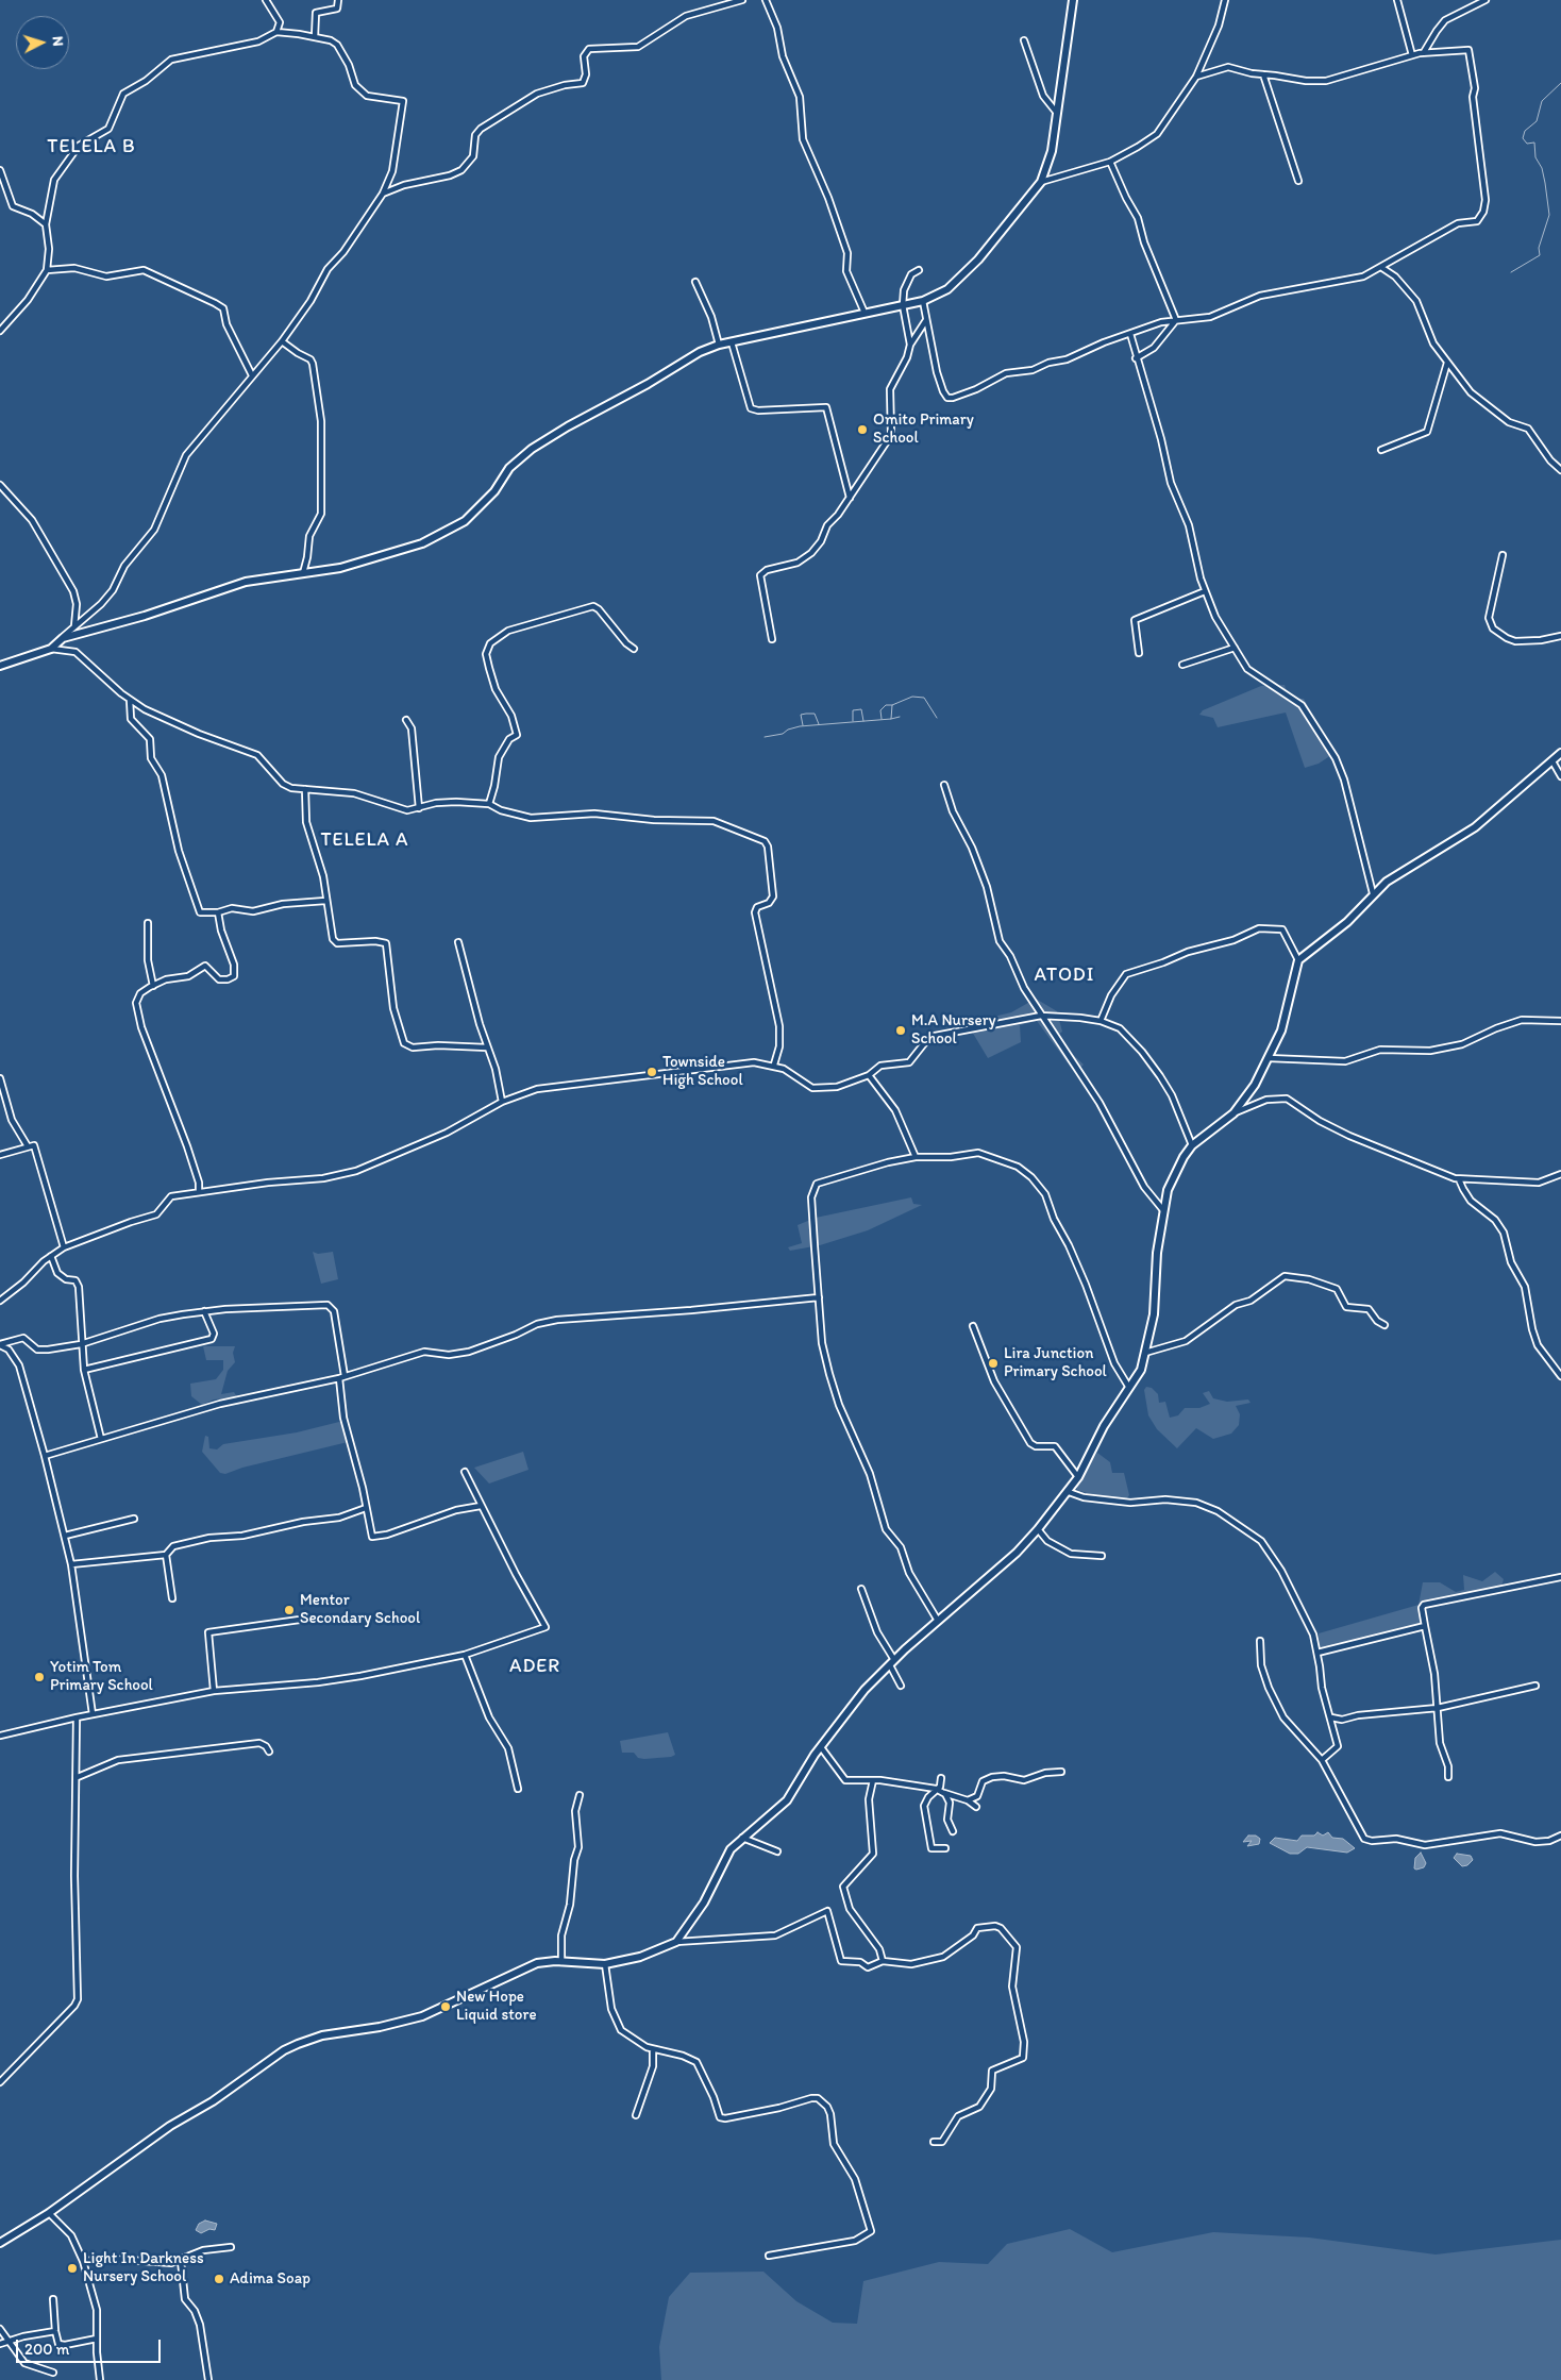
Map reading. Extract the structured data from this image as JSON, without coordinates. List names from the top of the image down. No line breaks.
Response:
{"districts":["TELELA B","TELELA A","ATODI","ADER"],"places":["Omito Primary School","M.A Nursery School","Townside High School","Lira Junction Primary School","Mentor Secondary School","Yotim Tom Primary School","New Hope Liquid store","Light In Darkness Nursery School","Adima Soap"],"scale_bar":"200 m","north":"right"}
